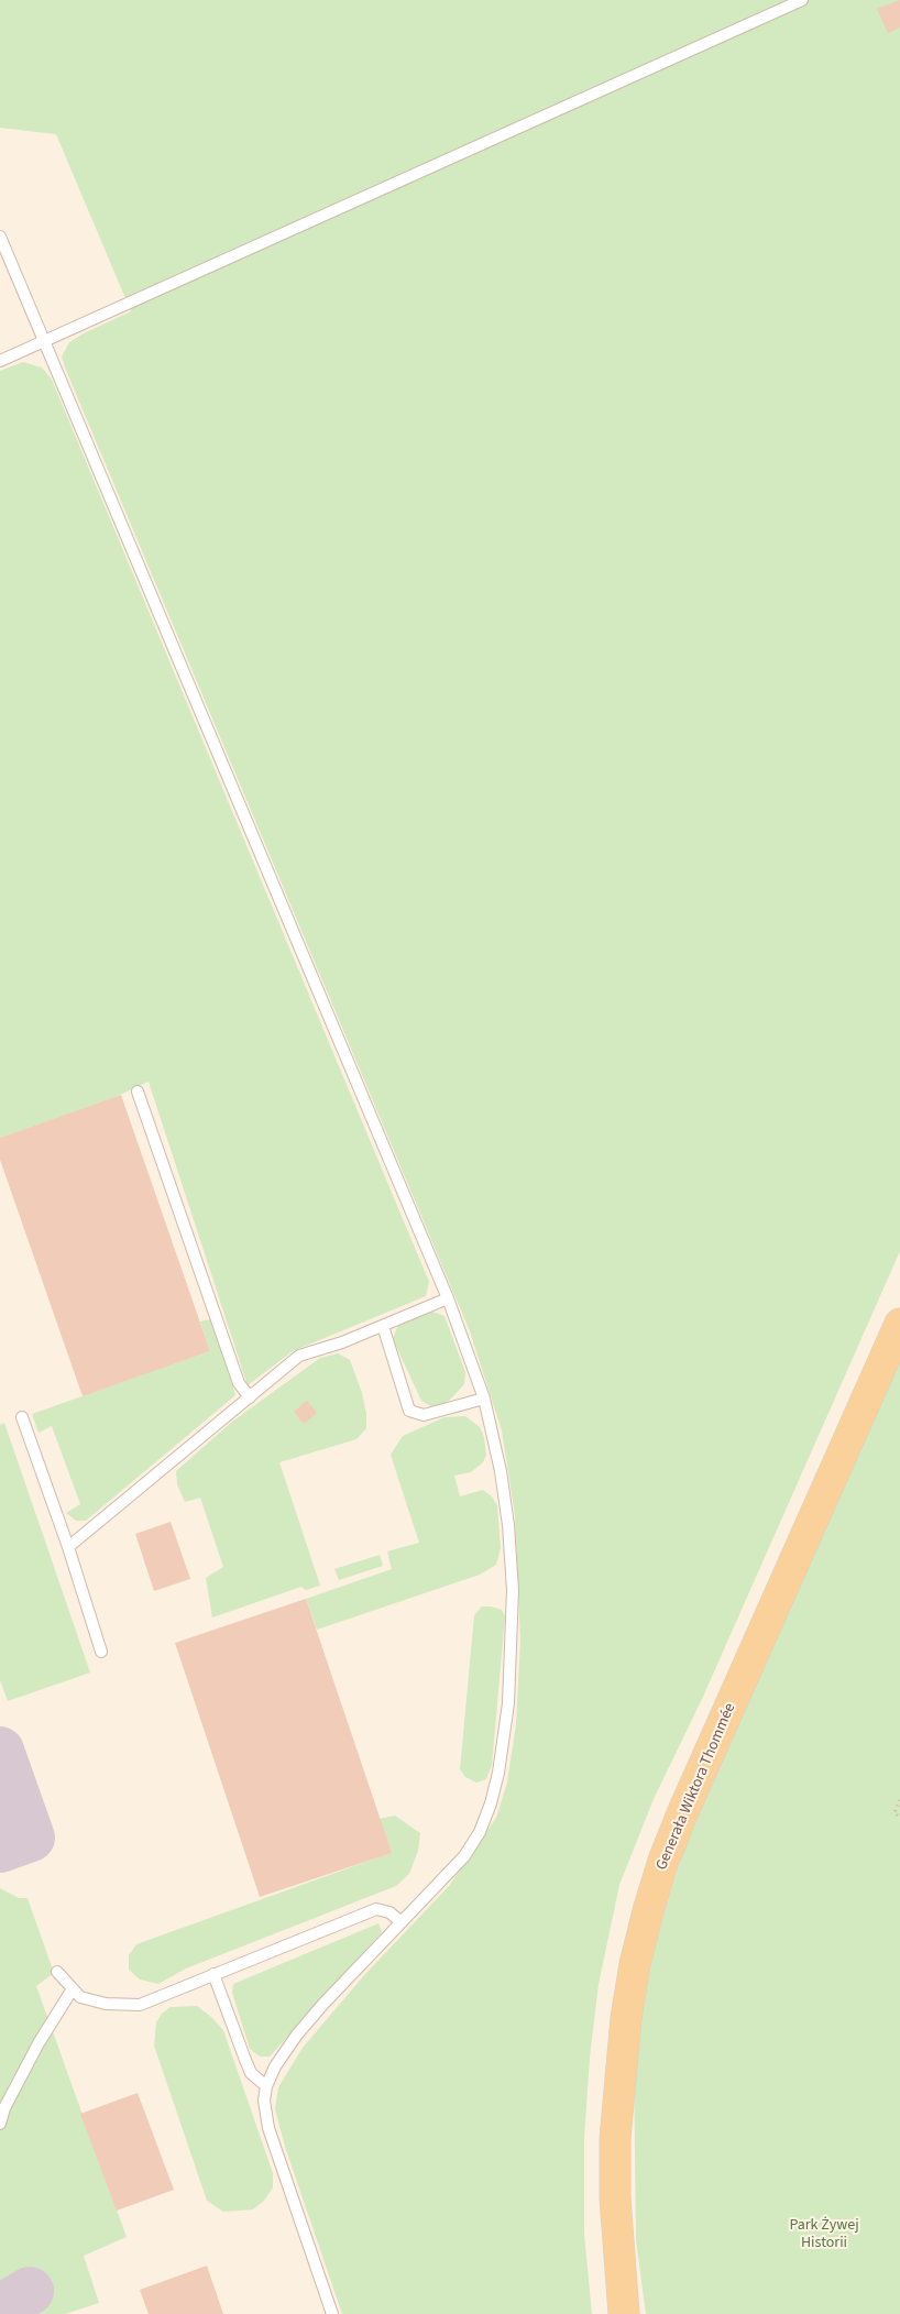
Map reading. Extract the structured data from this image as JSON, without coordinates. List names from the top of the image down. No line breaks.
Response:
{"streets":{"main road":["Generała Wiktora Thommée"]},"parks":["Park Żywej Historii"]}
